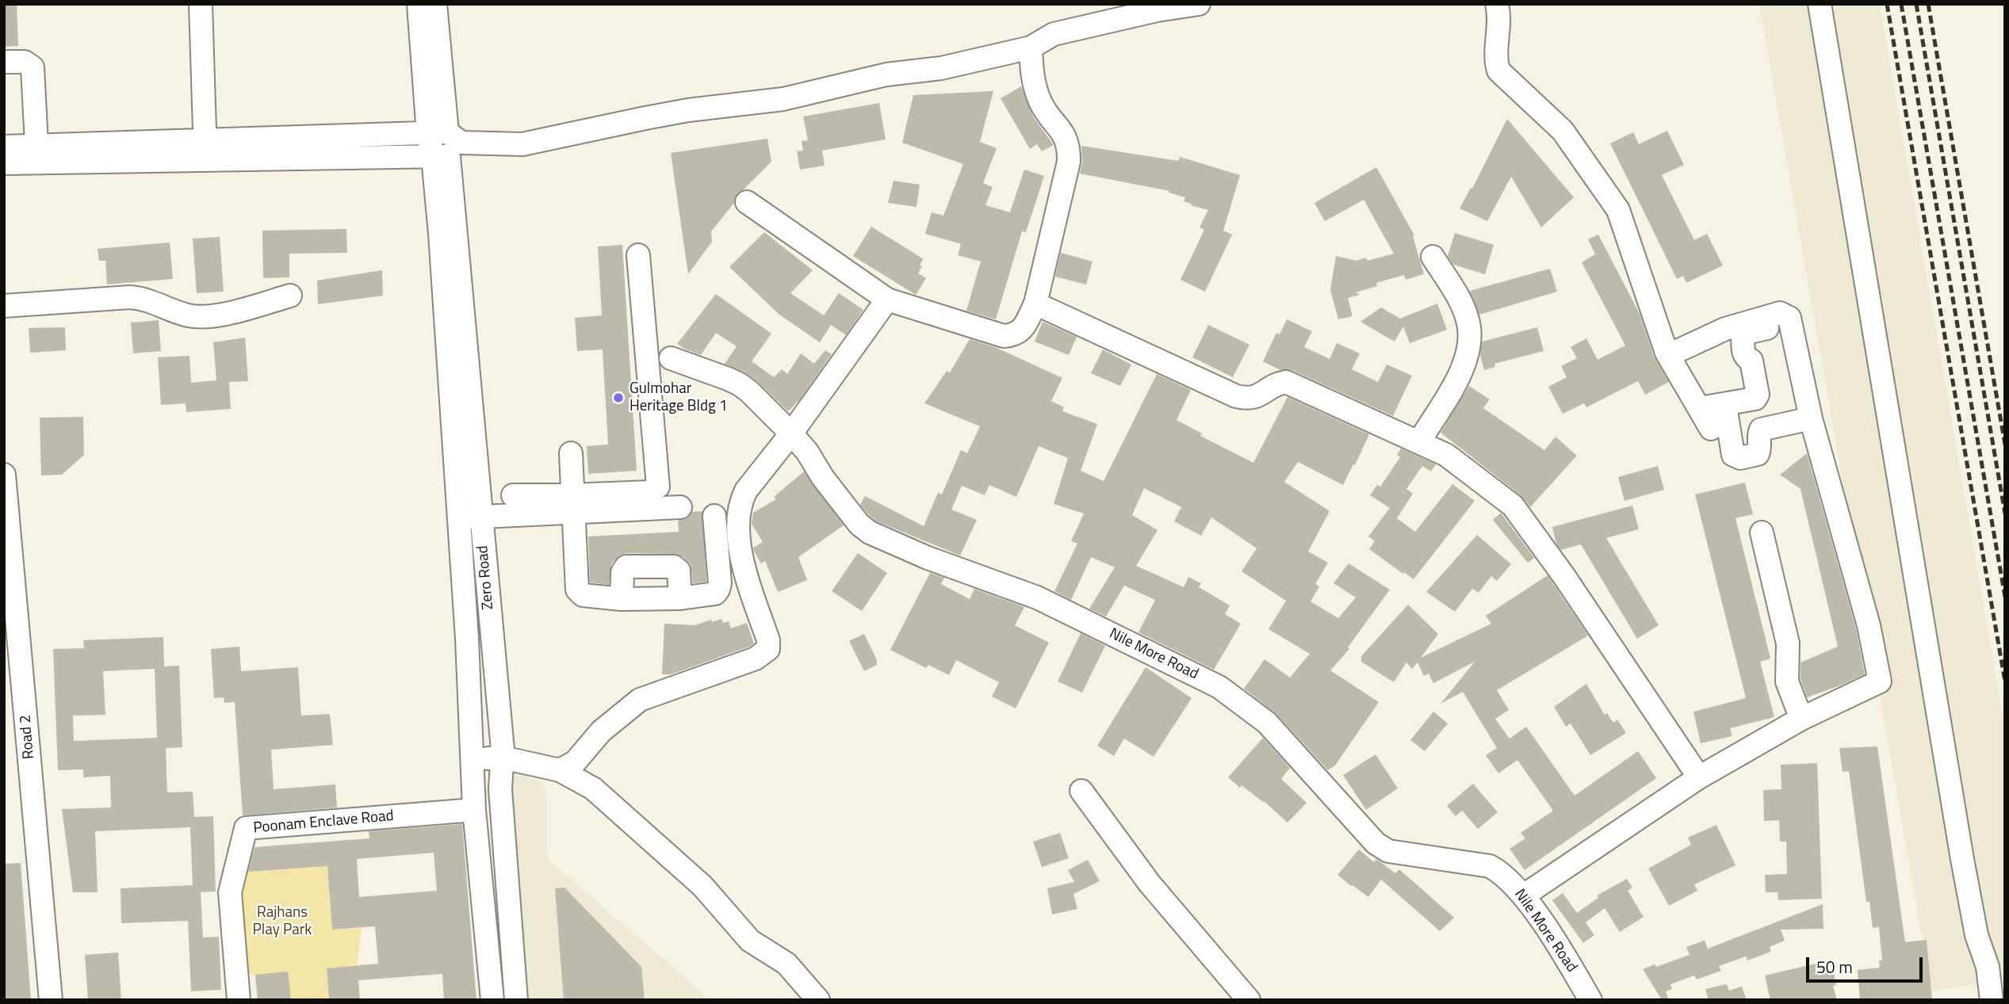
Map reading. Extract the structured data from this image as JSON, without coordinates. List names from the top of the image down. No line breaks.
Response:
{"streets":{"street":["Zero Road","Nile More Road","Road 2","Poonam Enclave Road"]},"crossings":[["Zero Road","Poonam Enclave Road"]],"parks":["Rajhans Play Park"],"places":["Gulmohar Heritage Bldg 1"],"scale_bar":"50 m"}
